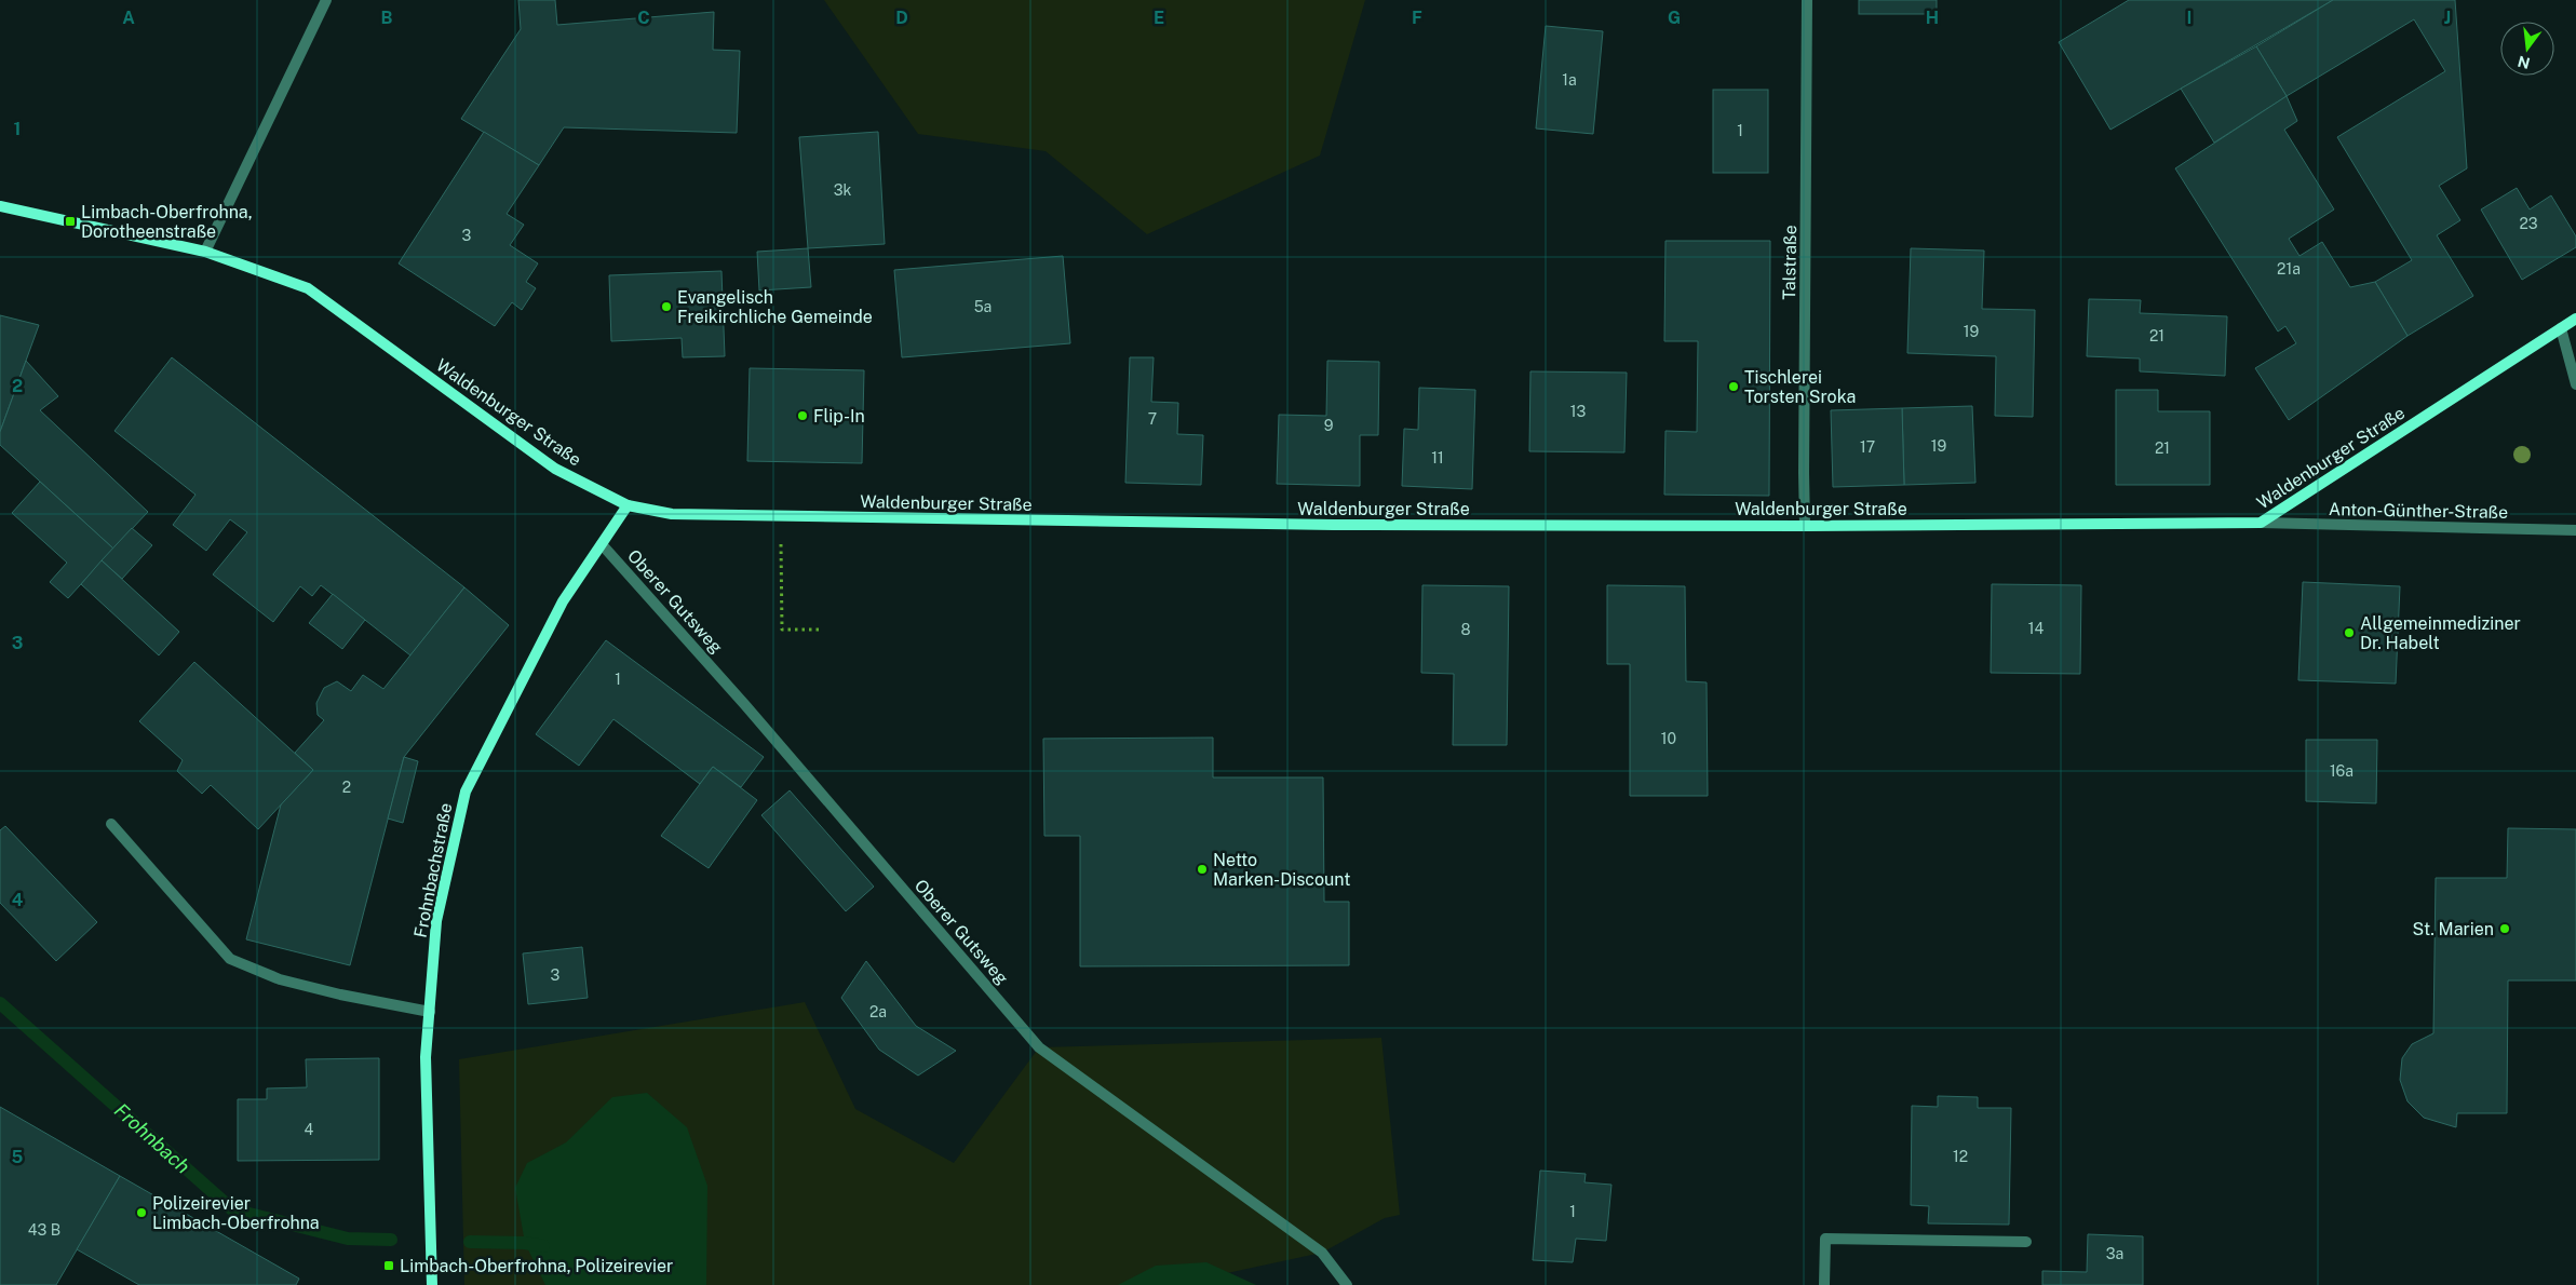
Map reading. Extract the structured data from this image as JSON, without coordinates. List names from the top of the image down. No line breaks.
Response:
{"streets":{"main road":["Waldenburger Straße","Frohnbachstraße"],"street":["Talstraße","Anton-Günther-Straße","Oberer Gutsweg"]},"crossings":[["Talstraße","Waldenburger Straße"],["Waldenburger Straße","Anton-Günther-Straße"],["Waldenburger Straße","Frohnbachstraße"],["Oberer Gutsweg","Frohnbachstraße"]],"water":["Frohnbach"],"places":{"transit":["Limbach-Oberfrohna, Dorotheenstraße","Limbach-Oberfrohna, Polizeirevier"],"other":["Evangelisch Freikirchliche Gemeinde","Tischlerei Torsten Sroka","Flip-In","Allgemeinmediziner Dr. Habelt","Netto Marken-Discount","St. Marien","Polizeirevier Limbach-Oberfrohna"]},"house_numbers":["1a","1","3k","23","3","21a","5a","19","21","13","7","9","19","17","21","11","14","8","1","10","16a","2","3","2a","4","12","1","43 B","3a"],"north":"bottom","grid":{"columns":["A","B","C","D","E","F","G","H","I","J"],"rows":["1","2","3","4","5"]}}
